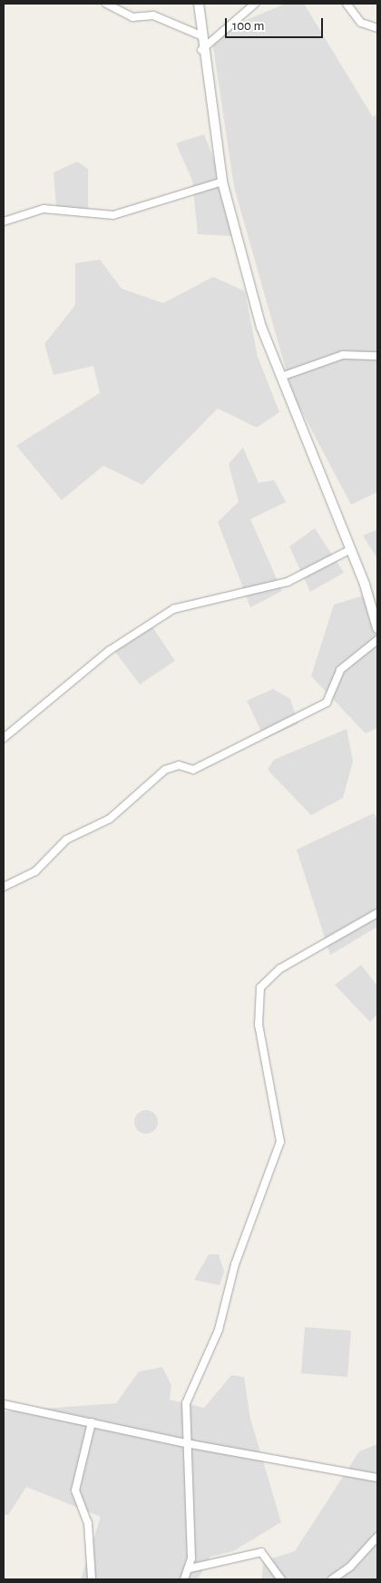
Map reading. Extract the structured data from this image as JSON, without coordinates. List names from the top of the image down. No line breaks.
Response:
{"scale_bar":"100 m"}
